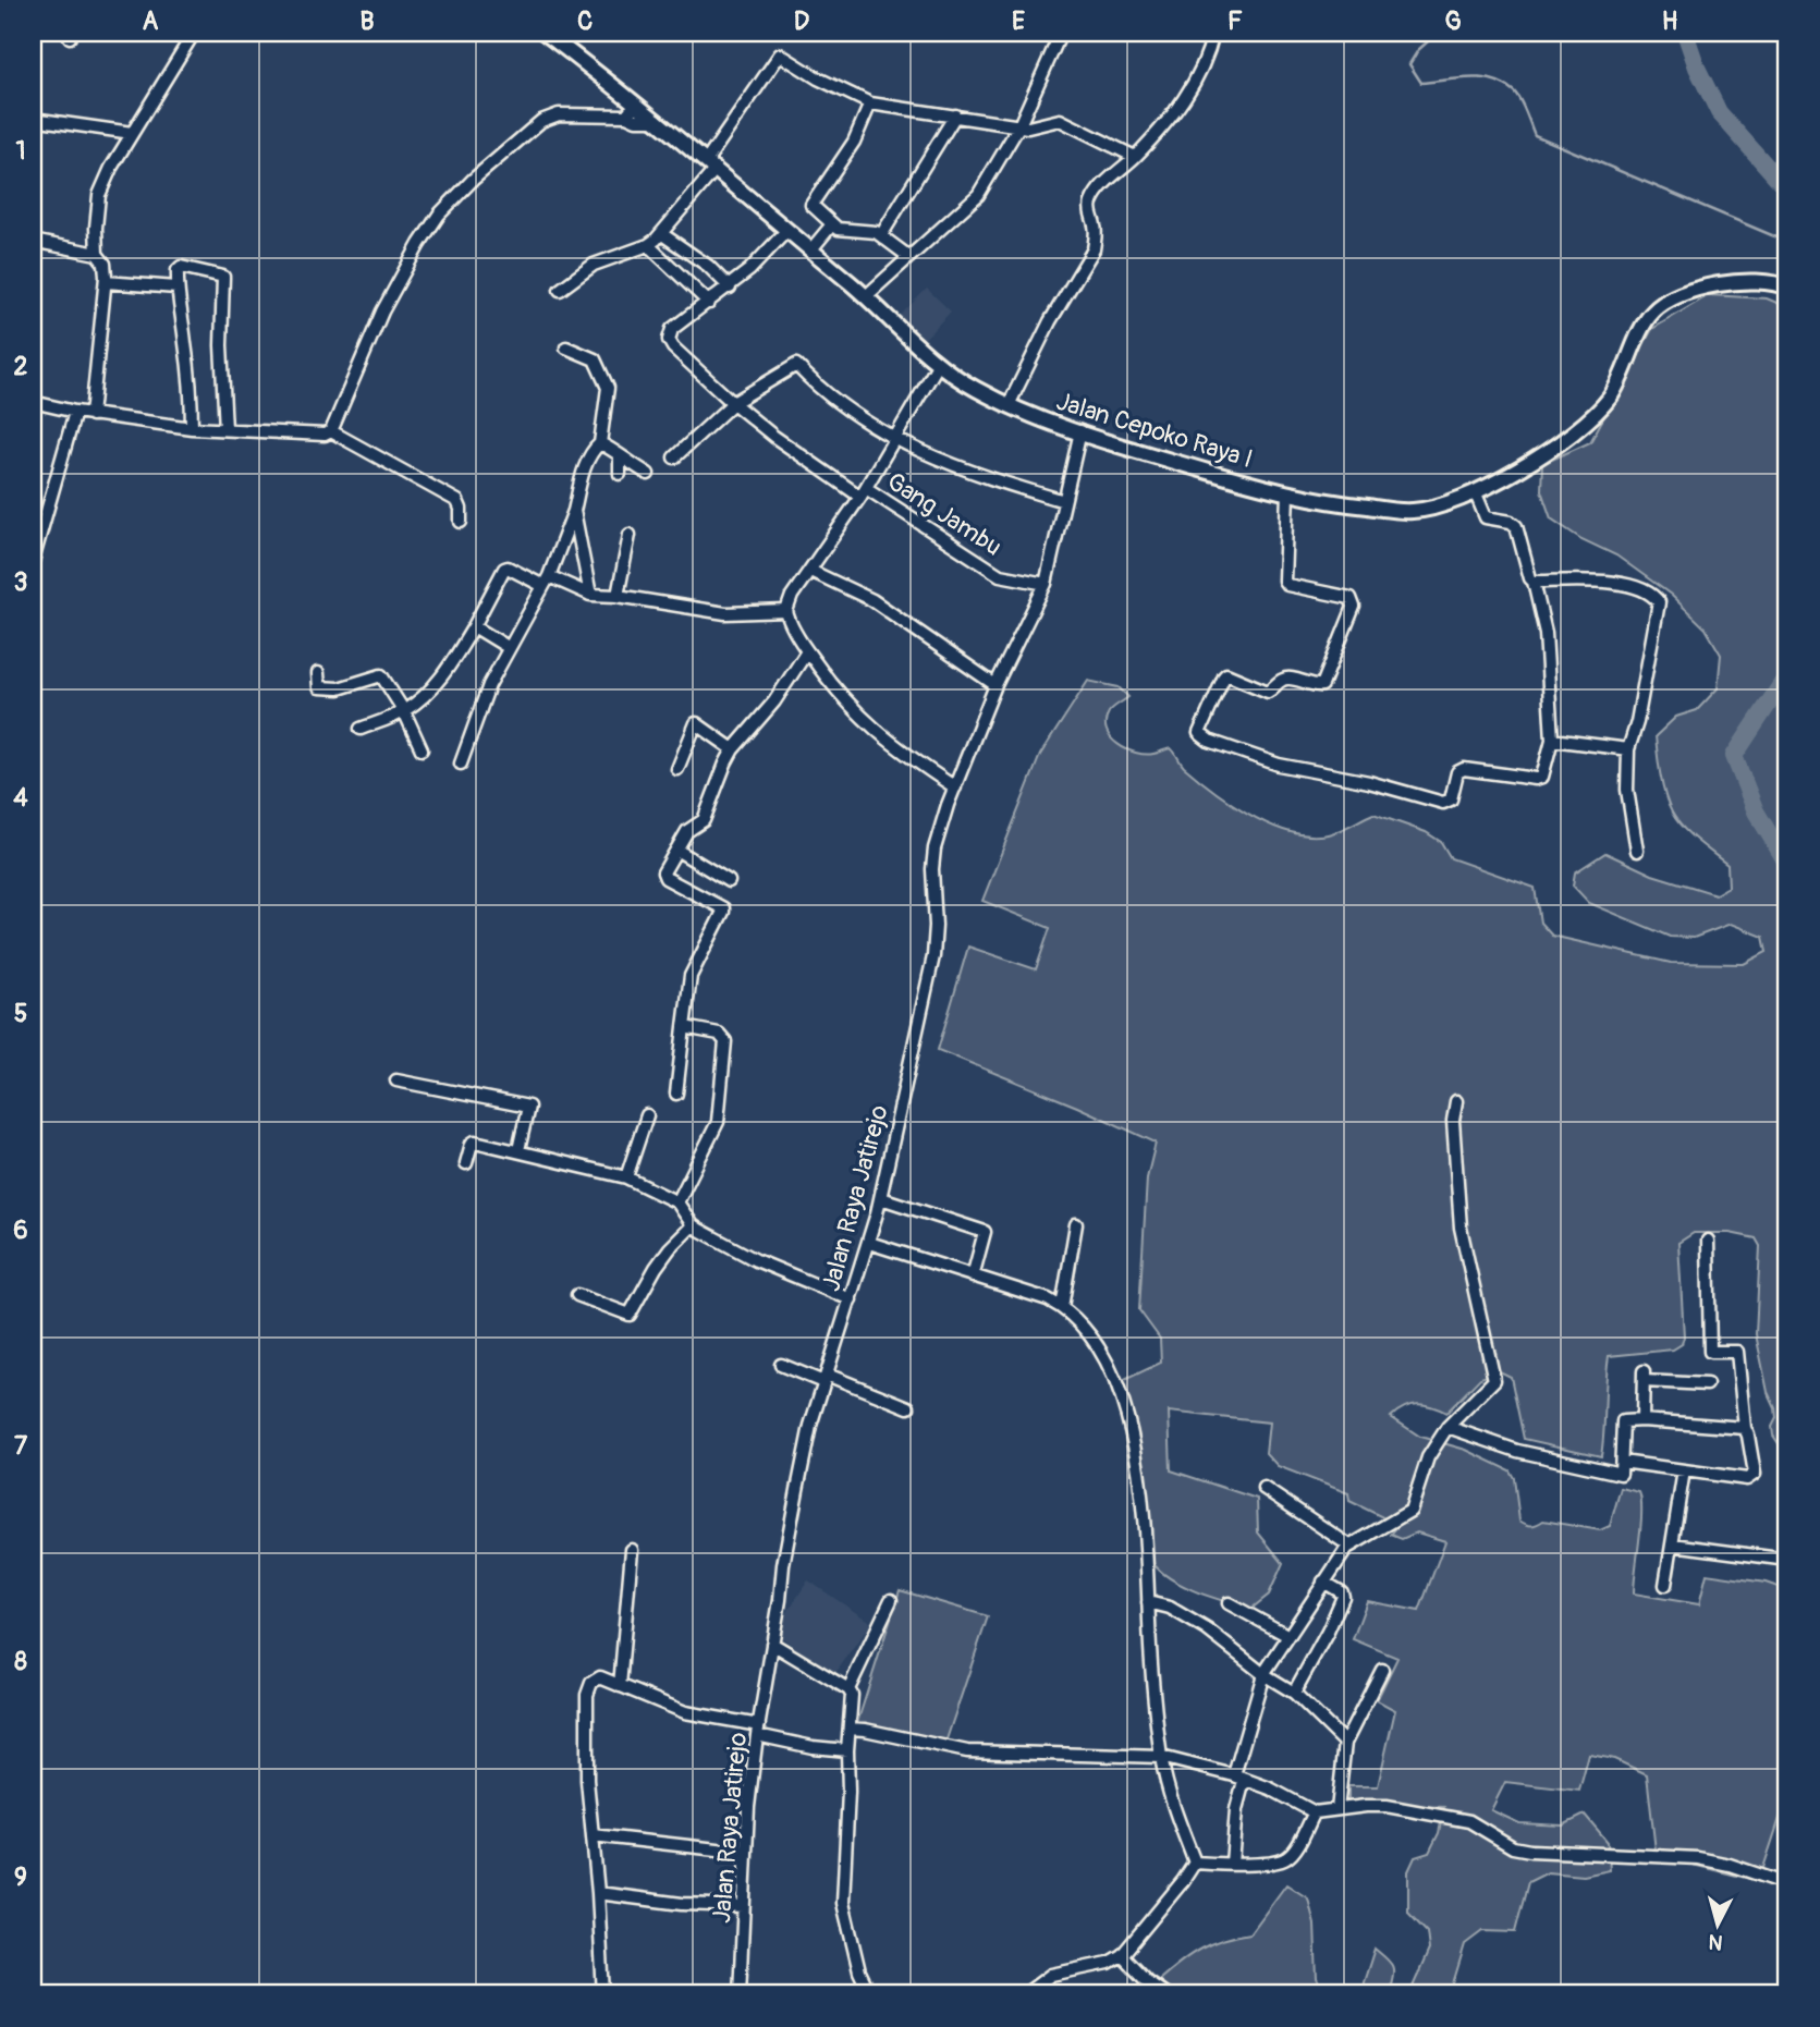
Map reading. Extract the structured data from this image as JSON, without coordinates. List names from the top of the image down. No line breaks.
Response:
{"streets":{"main road":["Jalan Cepoko Raya I"],"street":["Gang Jambu","Jalan Raya Jatirejo"]},"crossings":[["Jalan Cepoko Raya I","Jalan Raya Jatirejo"],["Gang Jambu","Jalan Raya Jatirejo"]],"north":"bottom","grid":{"columns":["A","B","C","D","E","F","G","H"],"rows":["1","2","3","4","5","6","7","8","9"]}}
